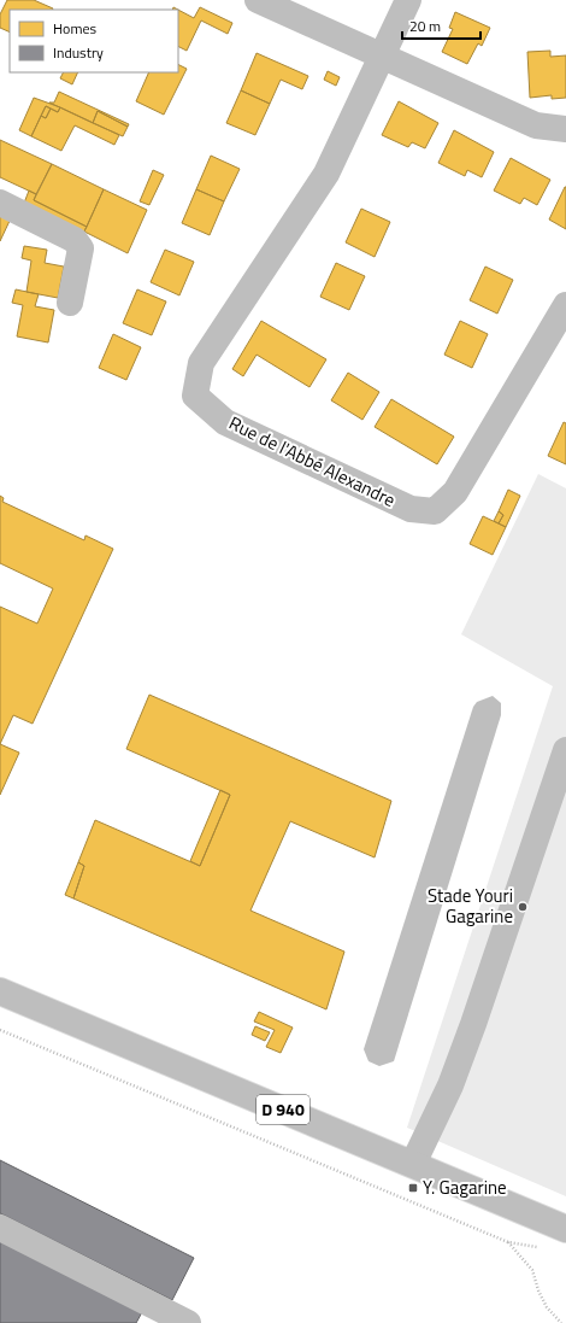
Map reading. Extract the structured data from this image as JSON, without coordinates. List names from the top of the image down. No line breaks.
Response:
{"streets":{"street":["Rue de l'Abbé Alexandre","D 940"]},"places":{"other":["Stade Youri Gagarine"],"transit":["Y. Gagarine"]},"legend":["Homes","Industry"],"scale_bar":"20 m"}
